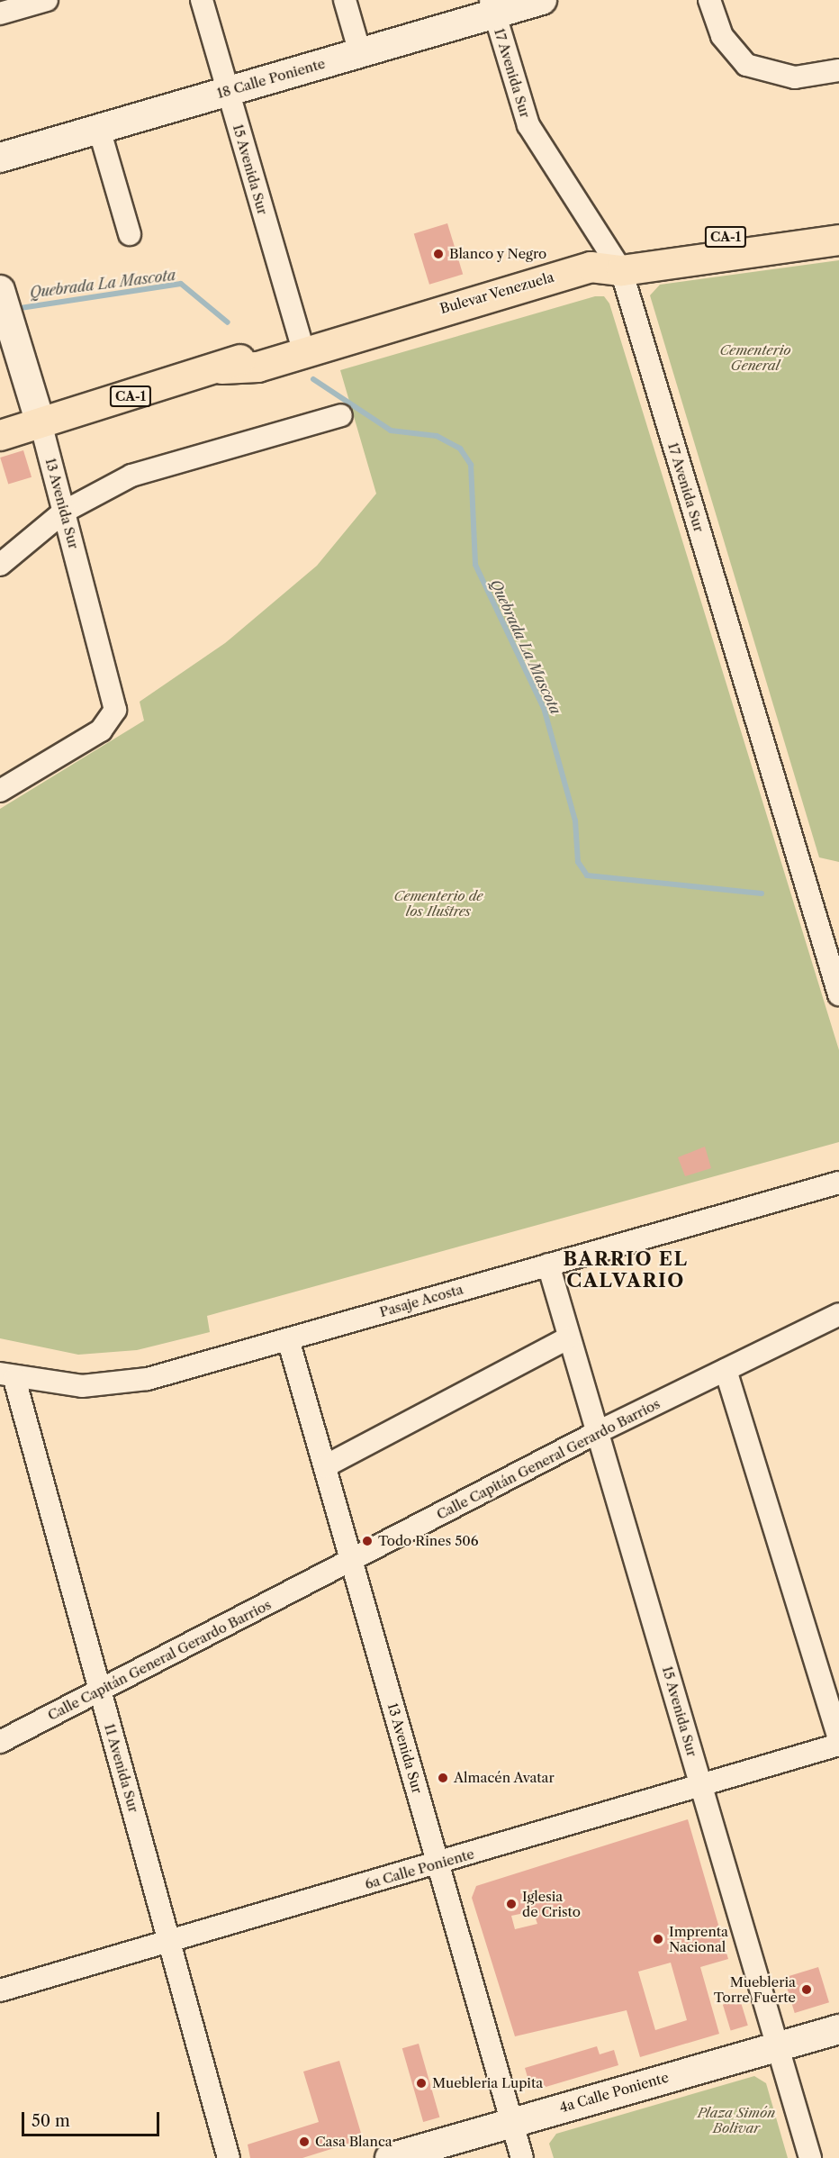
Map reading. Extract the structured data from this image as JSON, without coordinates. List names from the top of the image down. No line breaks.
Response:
{"streets":{"highway":["CA-1","Bulevar Venezuela"],"street":["17 Avenida Sur","18 Calle Poniente","15 Avenida Sur","13 Avenida Sur","Pasaje Acosta","Calle Capitán General Gerardo Barrios","11 Avenida Sur","6a Calle Poniente","4a Calle Poniente"]},"crossings":[["17 Avenida Sur","18 Calle Poniente"],["17 Avenida Sur","Bulevar Venezuela"],["18 Calle Poniente","15 Avenida Sur"],["15 Avenida Sur","Bulevar Venezuela"],["15 Avenida Sur","Pasaje Acosta"],["15 Avenida Sur","Calle Capitán General Gerardo Barrios"],["15 Avenida Sur","6a Calle Poniente"],["15 Avenida Sur","4a Calle Poniente"],["Bulevar Venezuela","13 Avenida Sur"],["13 Avenida Sur","Pasaje Acosta"],["13 Avenida Sur","Calle Capitán General Gerardo Barrios"],["13 Avenida Sur","6a Calle Poniente"],["13 Avenida Sur","4a Calle Poniente"],["Pasaje Acosta","11 Avenida Sur"],["Calle Capitán General Gerardo Barrios","11 Avenida Sur"],["11 Avenida Sur","6a Calle Poniente"]],"districts":["BARRIO EL CALVARIO"],"water":["Quebrada La Mascota"],"parks":["Cementerio General","Cementerio de los Ilustres","Plaza Simón Bolivar"],"places":["Blanco y Negro","Todo Rines 506","Almacén Avatar","Iglesia de Cristo","Imprenta Nacional","Muebleria Torre Fuerte","Muebleria Lupita","Casa Blanca"],"scale_bar":"50 m"}
